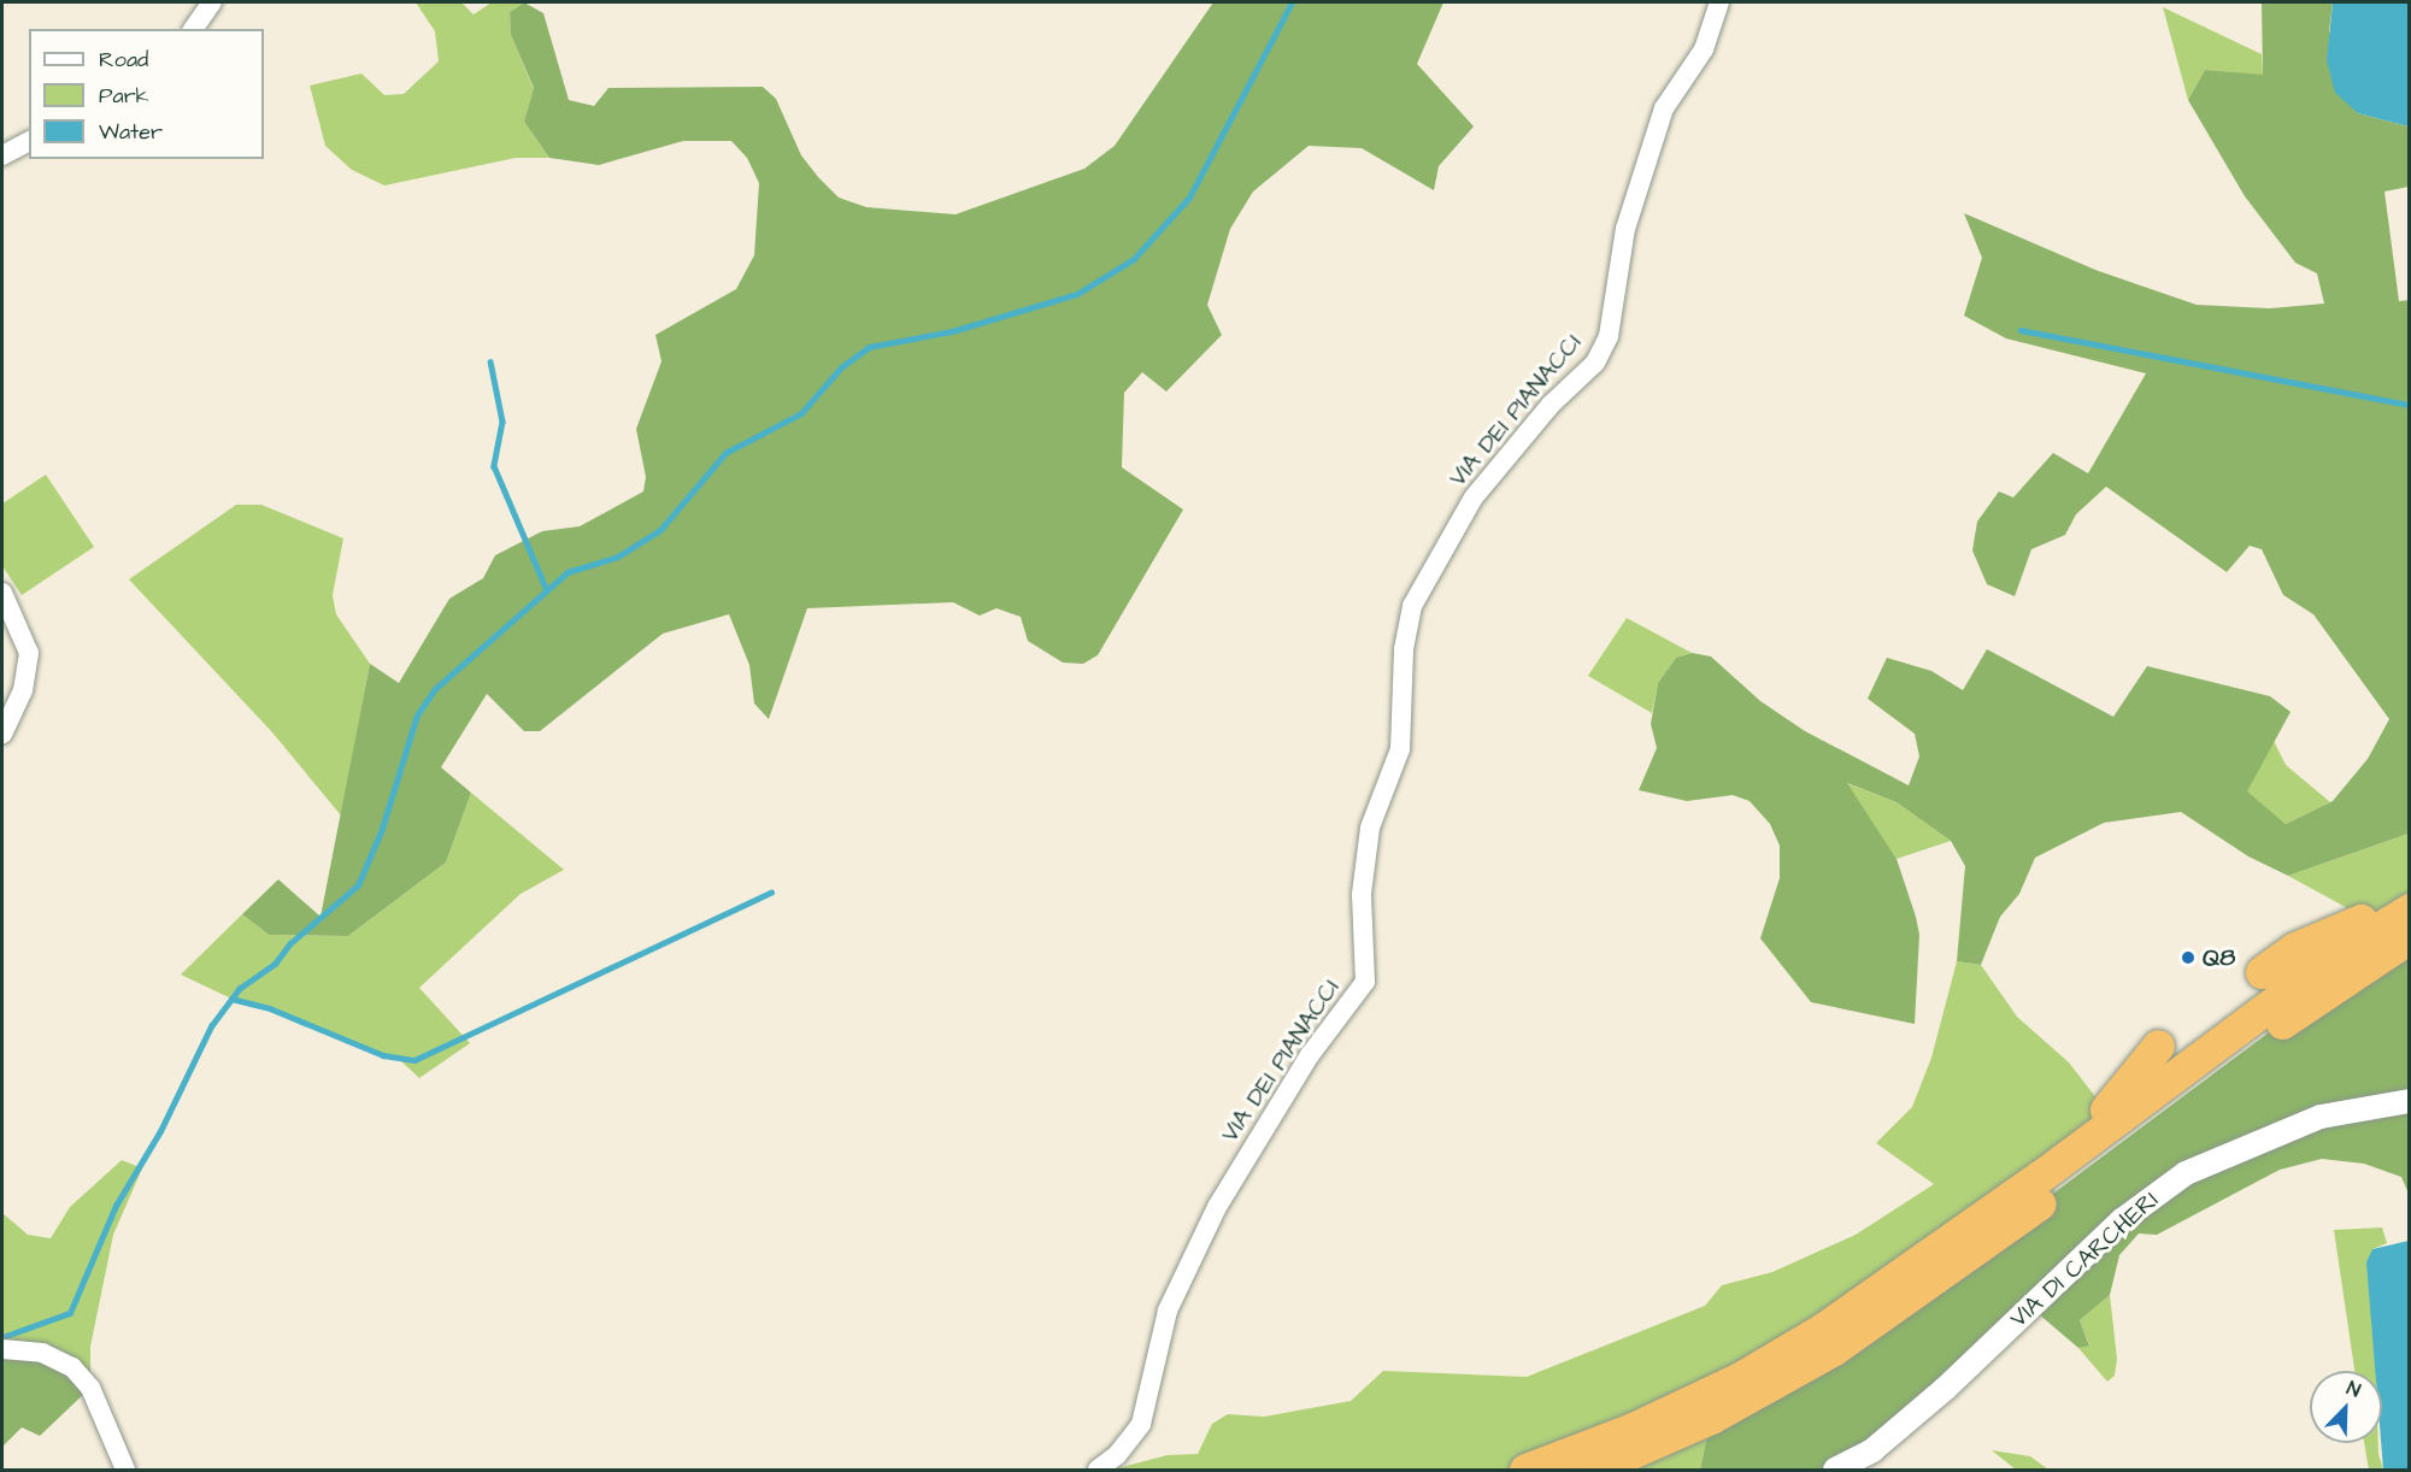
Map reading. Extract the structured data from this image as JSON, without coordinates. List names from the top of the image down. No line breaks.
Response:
{"streets":{"street":["VIA DEI PIANACCI","VIA DI CARCHERI"]},"places":["Q8"],"legend":["Road","Park","Water"],"north":"top right"}
